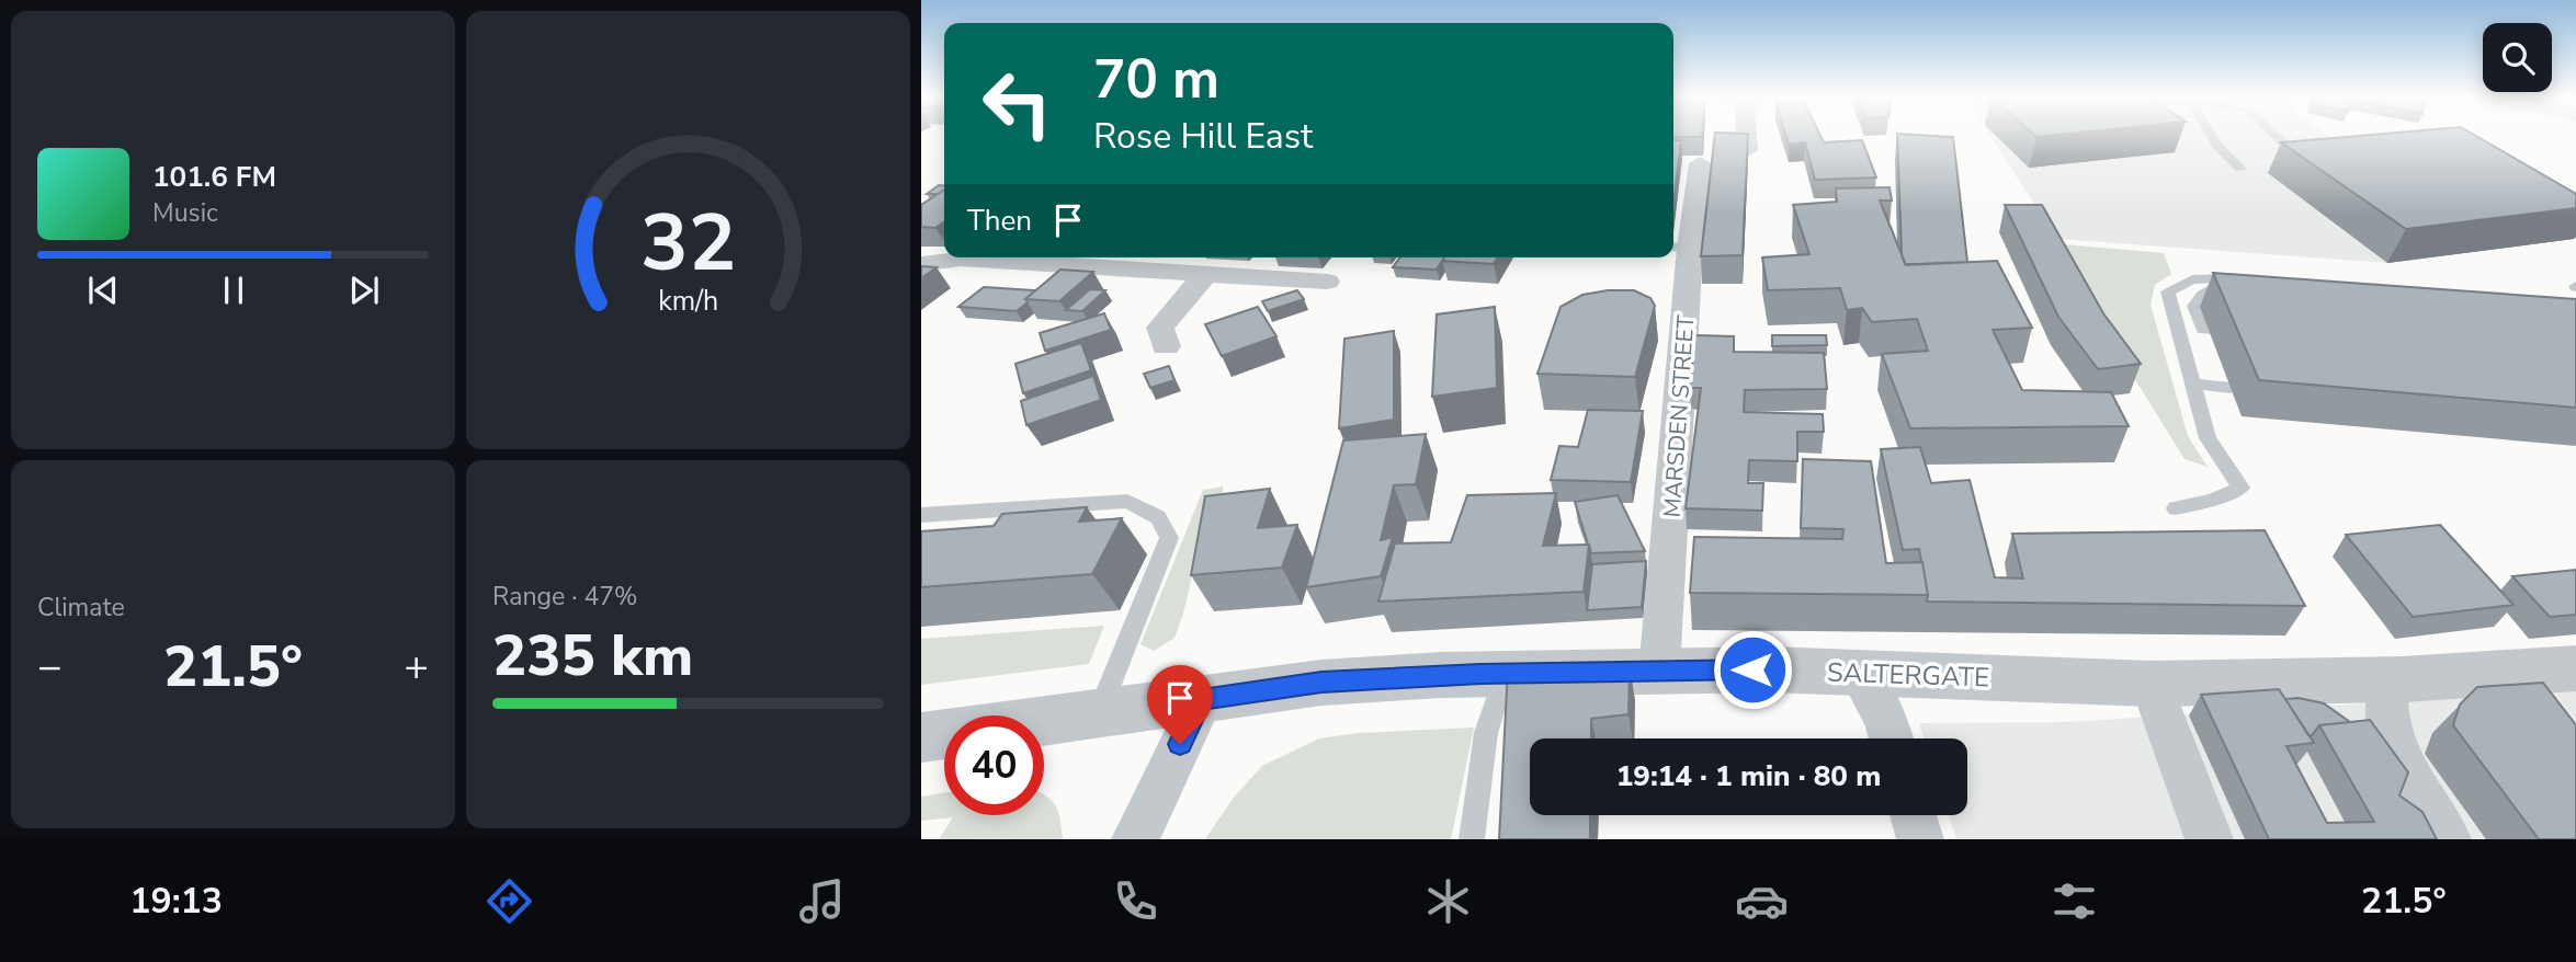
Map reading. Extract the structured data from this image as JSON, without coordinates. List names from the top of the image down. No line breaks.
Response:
{"streets":{"street":["MARSDEN STREET","SALTERGATE"]},"crossings":[["MARSDEN STREET","SALTERGATE"]],"page":{"turn":["70 m","Rose Hill East"],"song":["101.6 FM","Music"],"then":"Then","tile":["Climate",["Range · 47%","235 km"]],"heat":["−","21.5°","+"],"limit":"40","trip":"19:14 · 1 min · 80 m","tabs":["19:13","21.5°"],"gauge":["32","km/h"]}}
